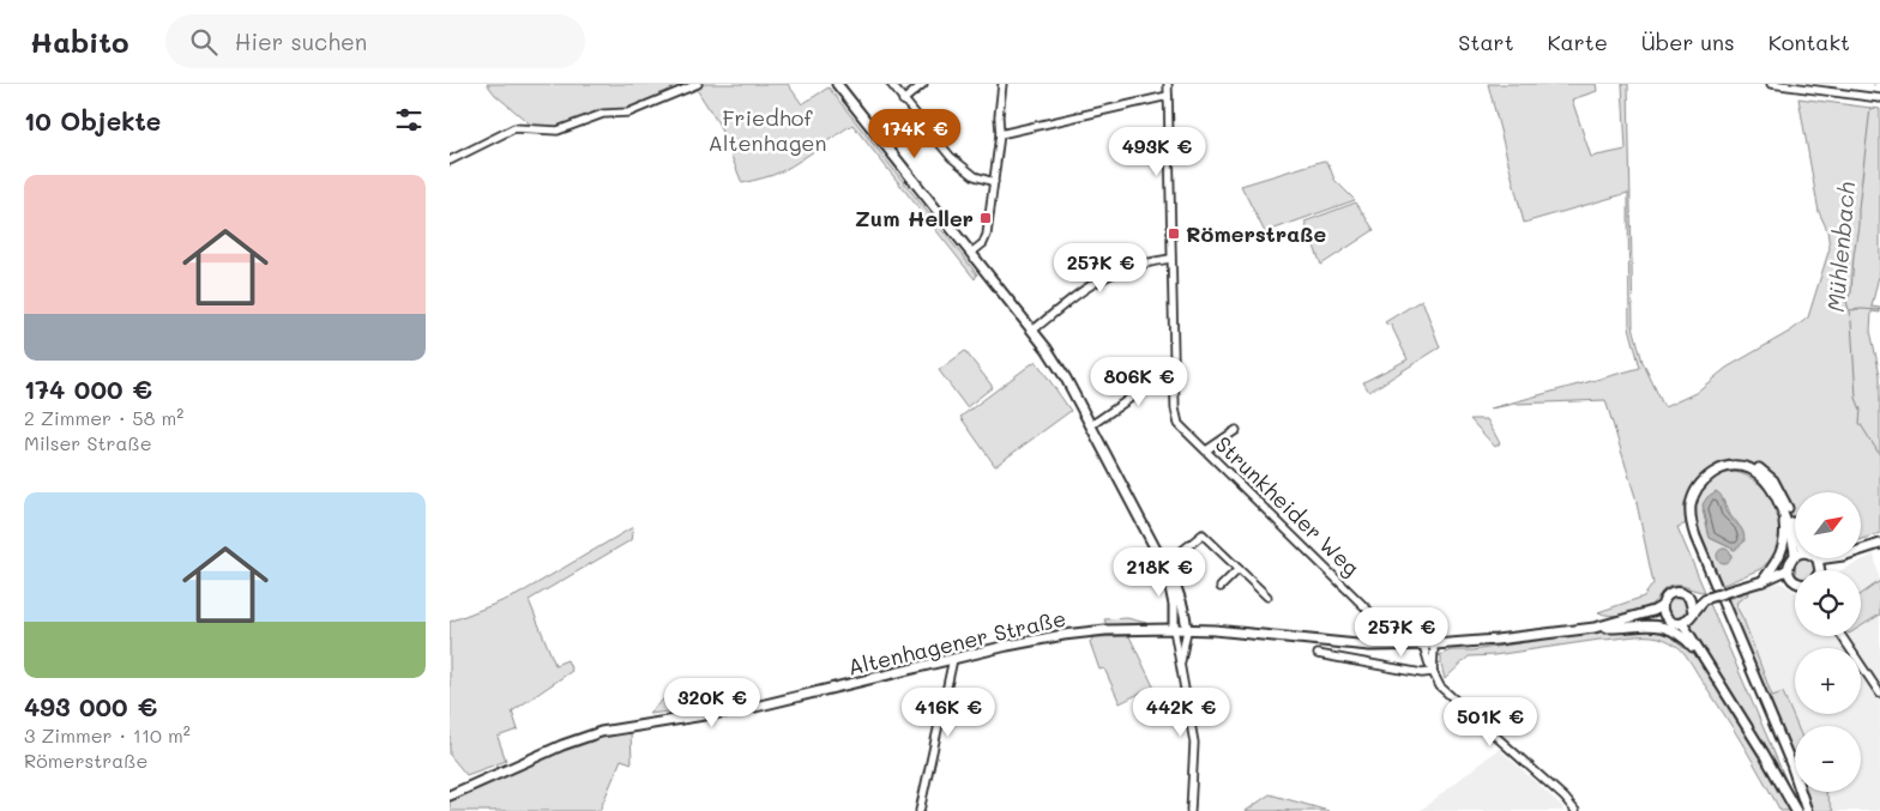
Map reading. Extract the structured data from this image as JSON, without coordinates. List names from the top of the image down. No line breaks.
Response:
{"streets":{"main road":["Altenhagener Straße"],"street":["Strunkheider Weg"]},"water":["Mühlenbach"],"parks":["Friedhof Altenhagen"],"places":{"transit":["Zum Heller","Römerstraße"]},"north":"top right","page":{"header":"Habito","search":"Hier suchen","nav":["Start","Karte","Über uns","Kontakt"],"heading":"10 Objekte","price":["174K €","493K €","257K €","806K €","218K €","257K €","320K €","416K €","442K €","501K €"],"list":[{"name":"174 000 €","note":"2 Zimmer · 58 m² · Milser Straße"},{"name":"493 000 €","note":"3 Zimmer · 110 m² · Römerstraße"}],"map_buttons":["+","−"]}}
